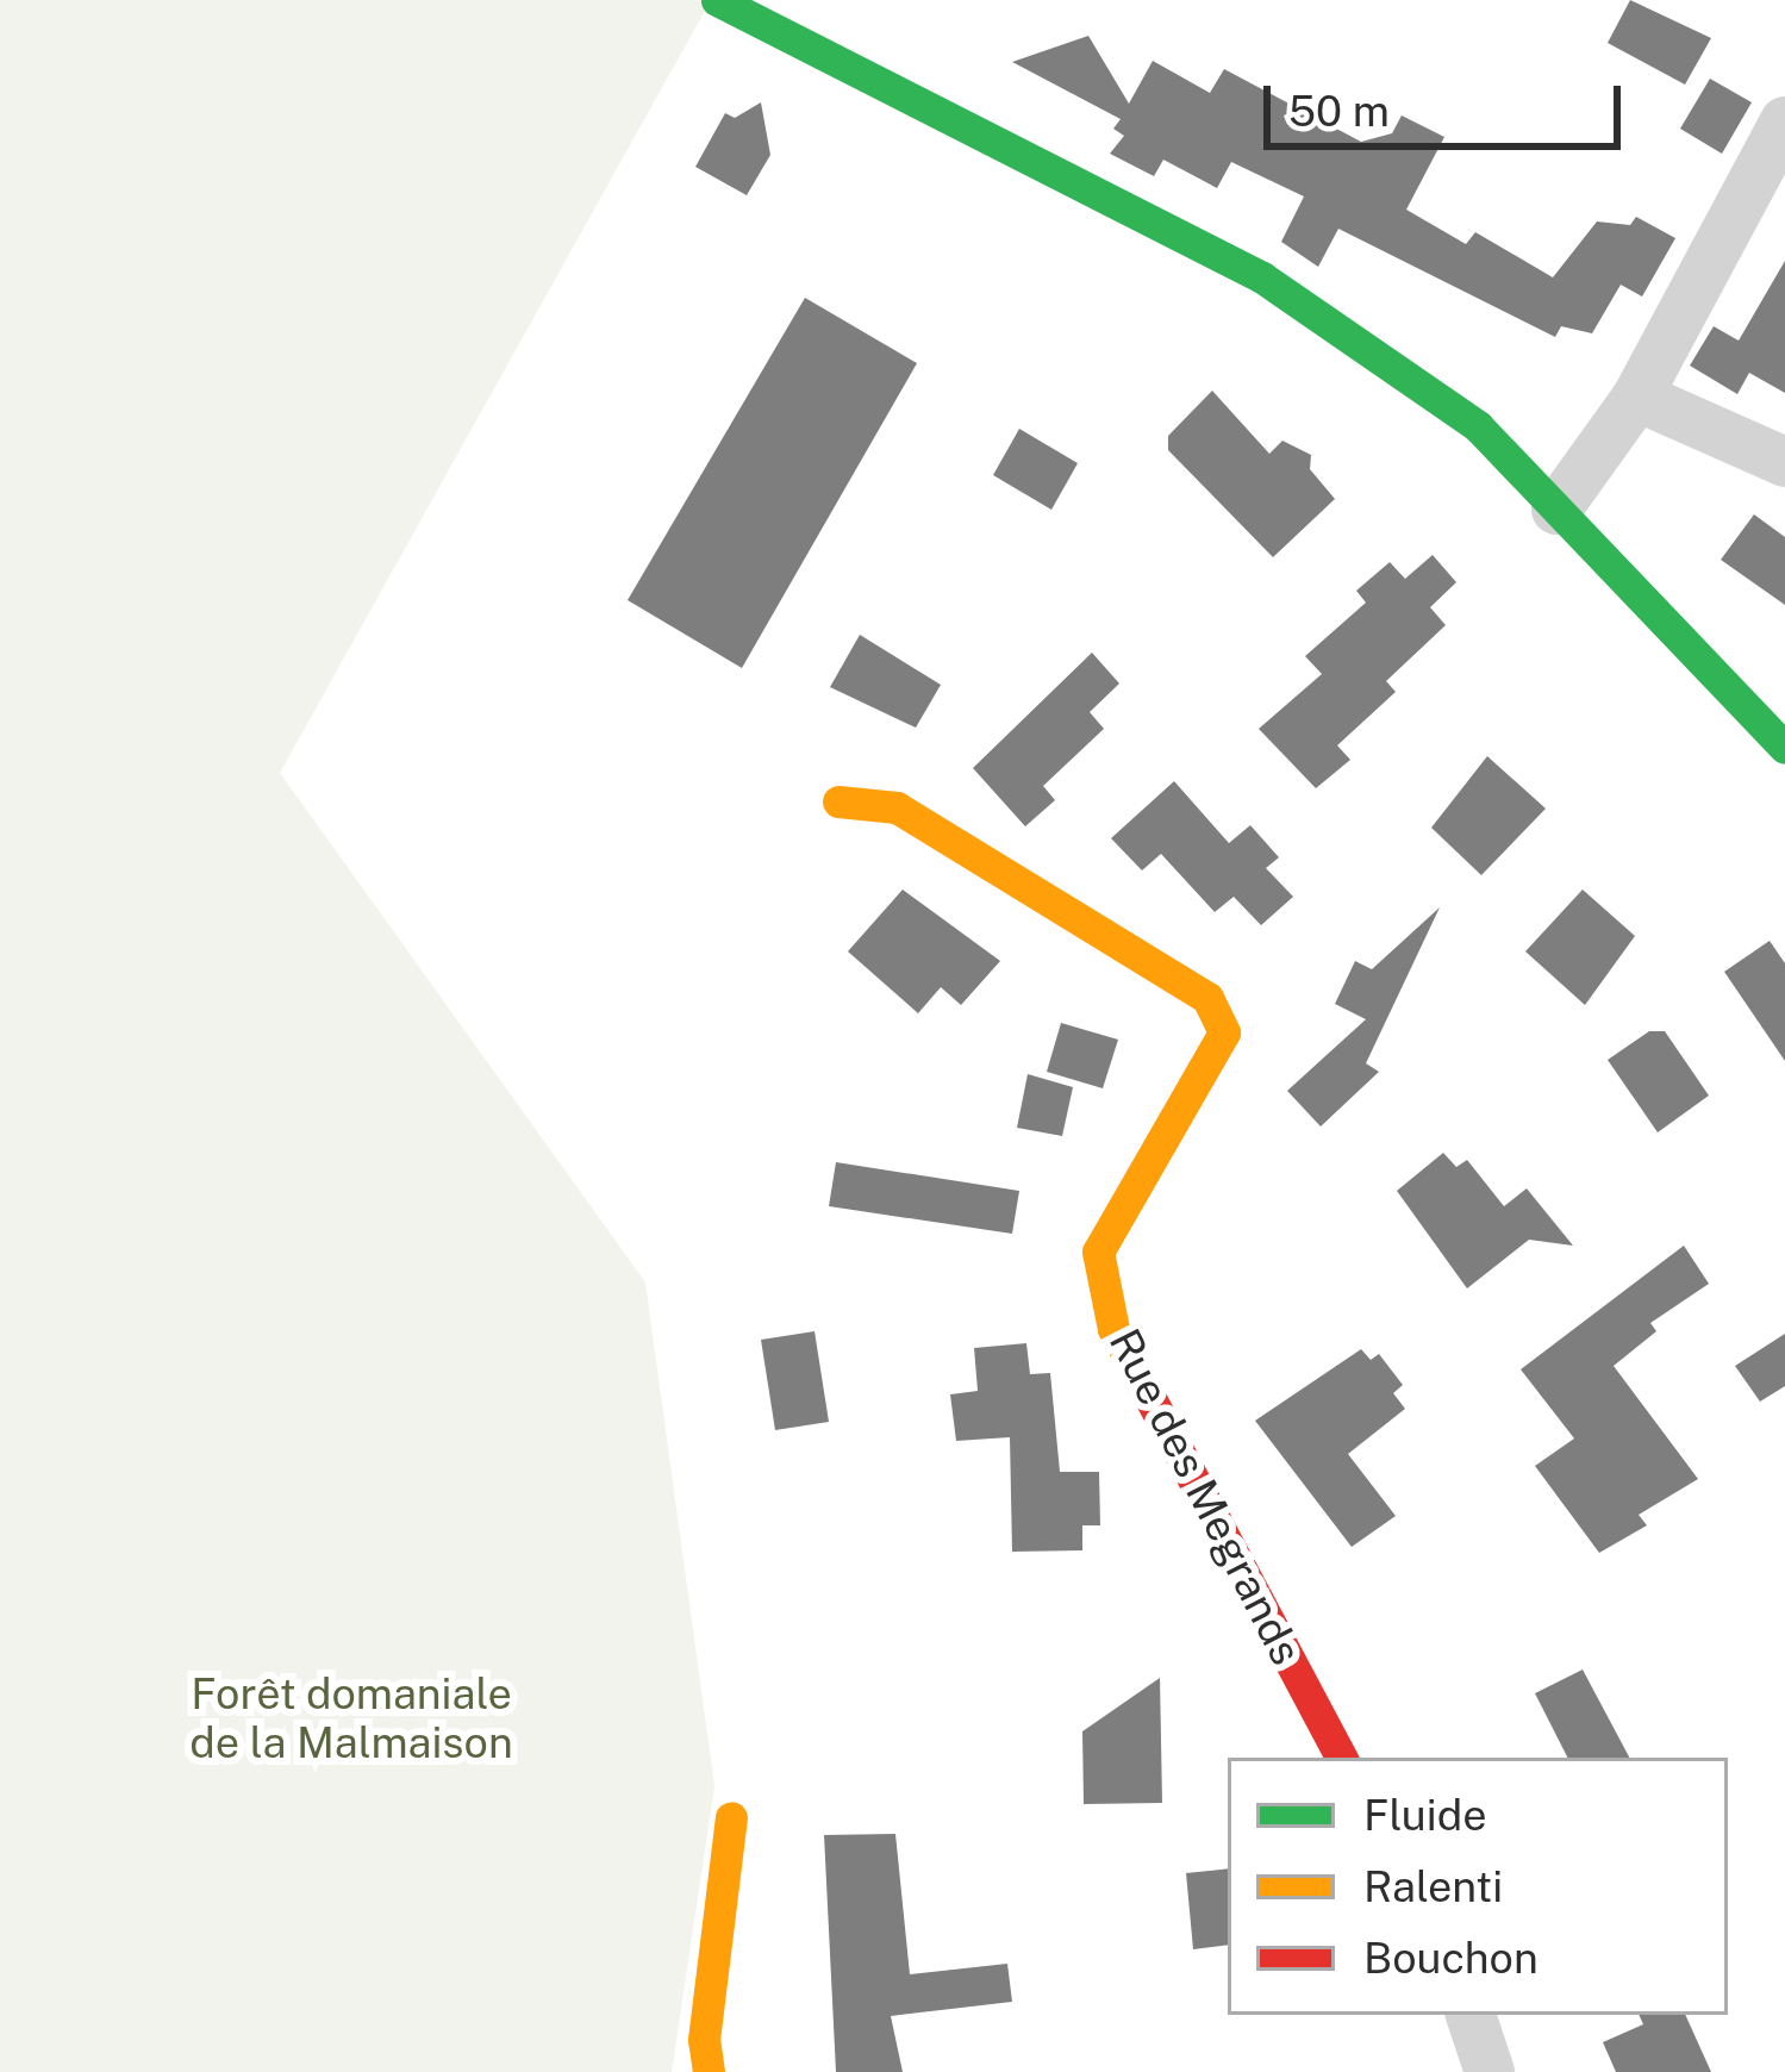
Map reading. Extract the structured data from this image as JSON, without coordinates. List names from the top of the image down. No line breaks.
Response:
{"streets":{"street":["Rue des Megrands"]},"parks":["Forêt domaniale de la Malmaison"],"legend":["Fluide","Ralenti","Bouchon"],"scale_bar":"50 m"}
